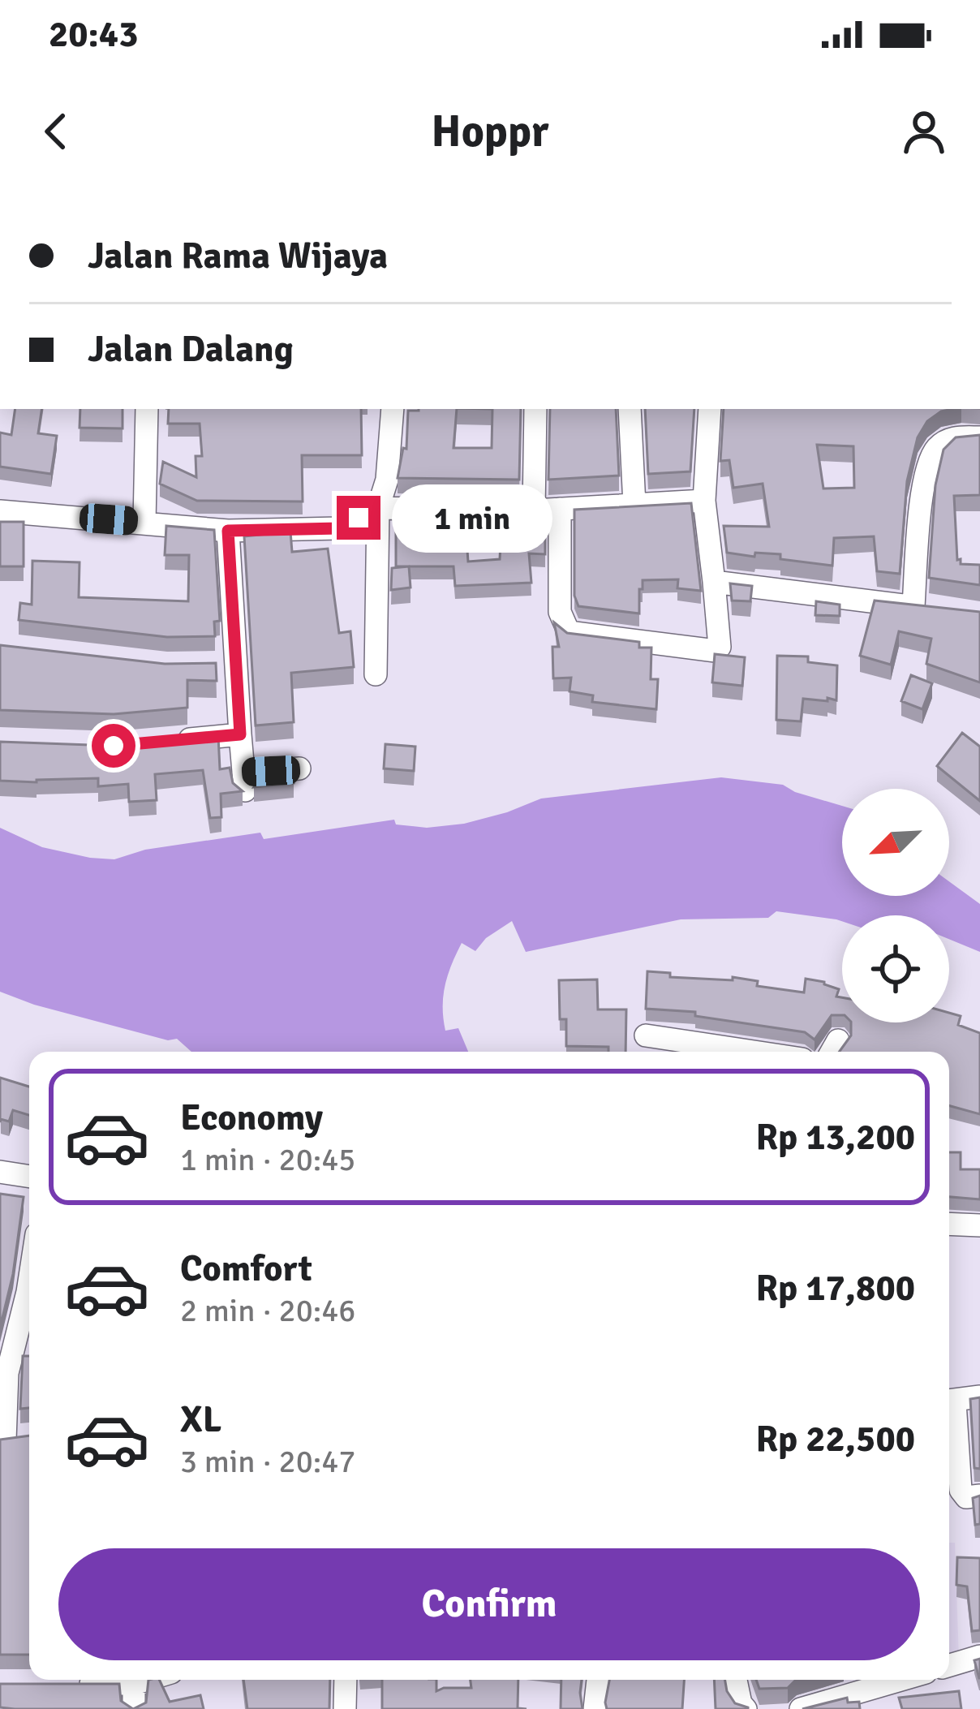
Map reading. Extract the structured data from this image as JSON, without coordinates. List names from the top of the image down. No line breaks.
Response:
{"north":"bottom left","page":{"status":"20:43","header":"Hoppr","banner":["Jalan Rama Wijaya","Jalan Dalang"],"bubble":"1 min","list":[{"name":"Economy","note":"1 min · 20:45","value":"Rp 13,200"},{"name":"Comfort","note":"2 min · 20:46","value":"Rp 17,800"},{"name":"XL","note":"3 min · 20:47","value":"Rp 22,500"}],"buttons":"Confirm"}}
